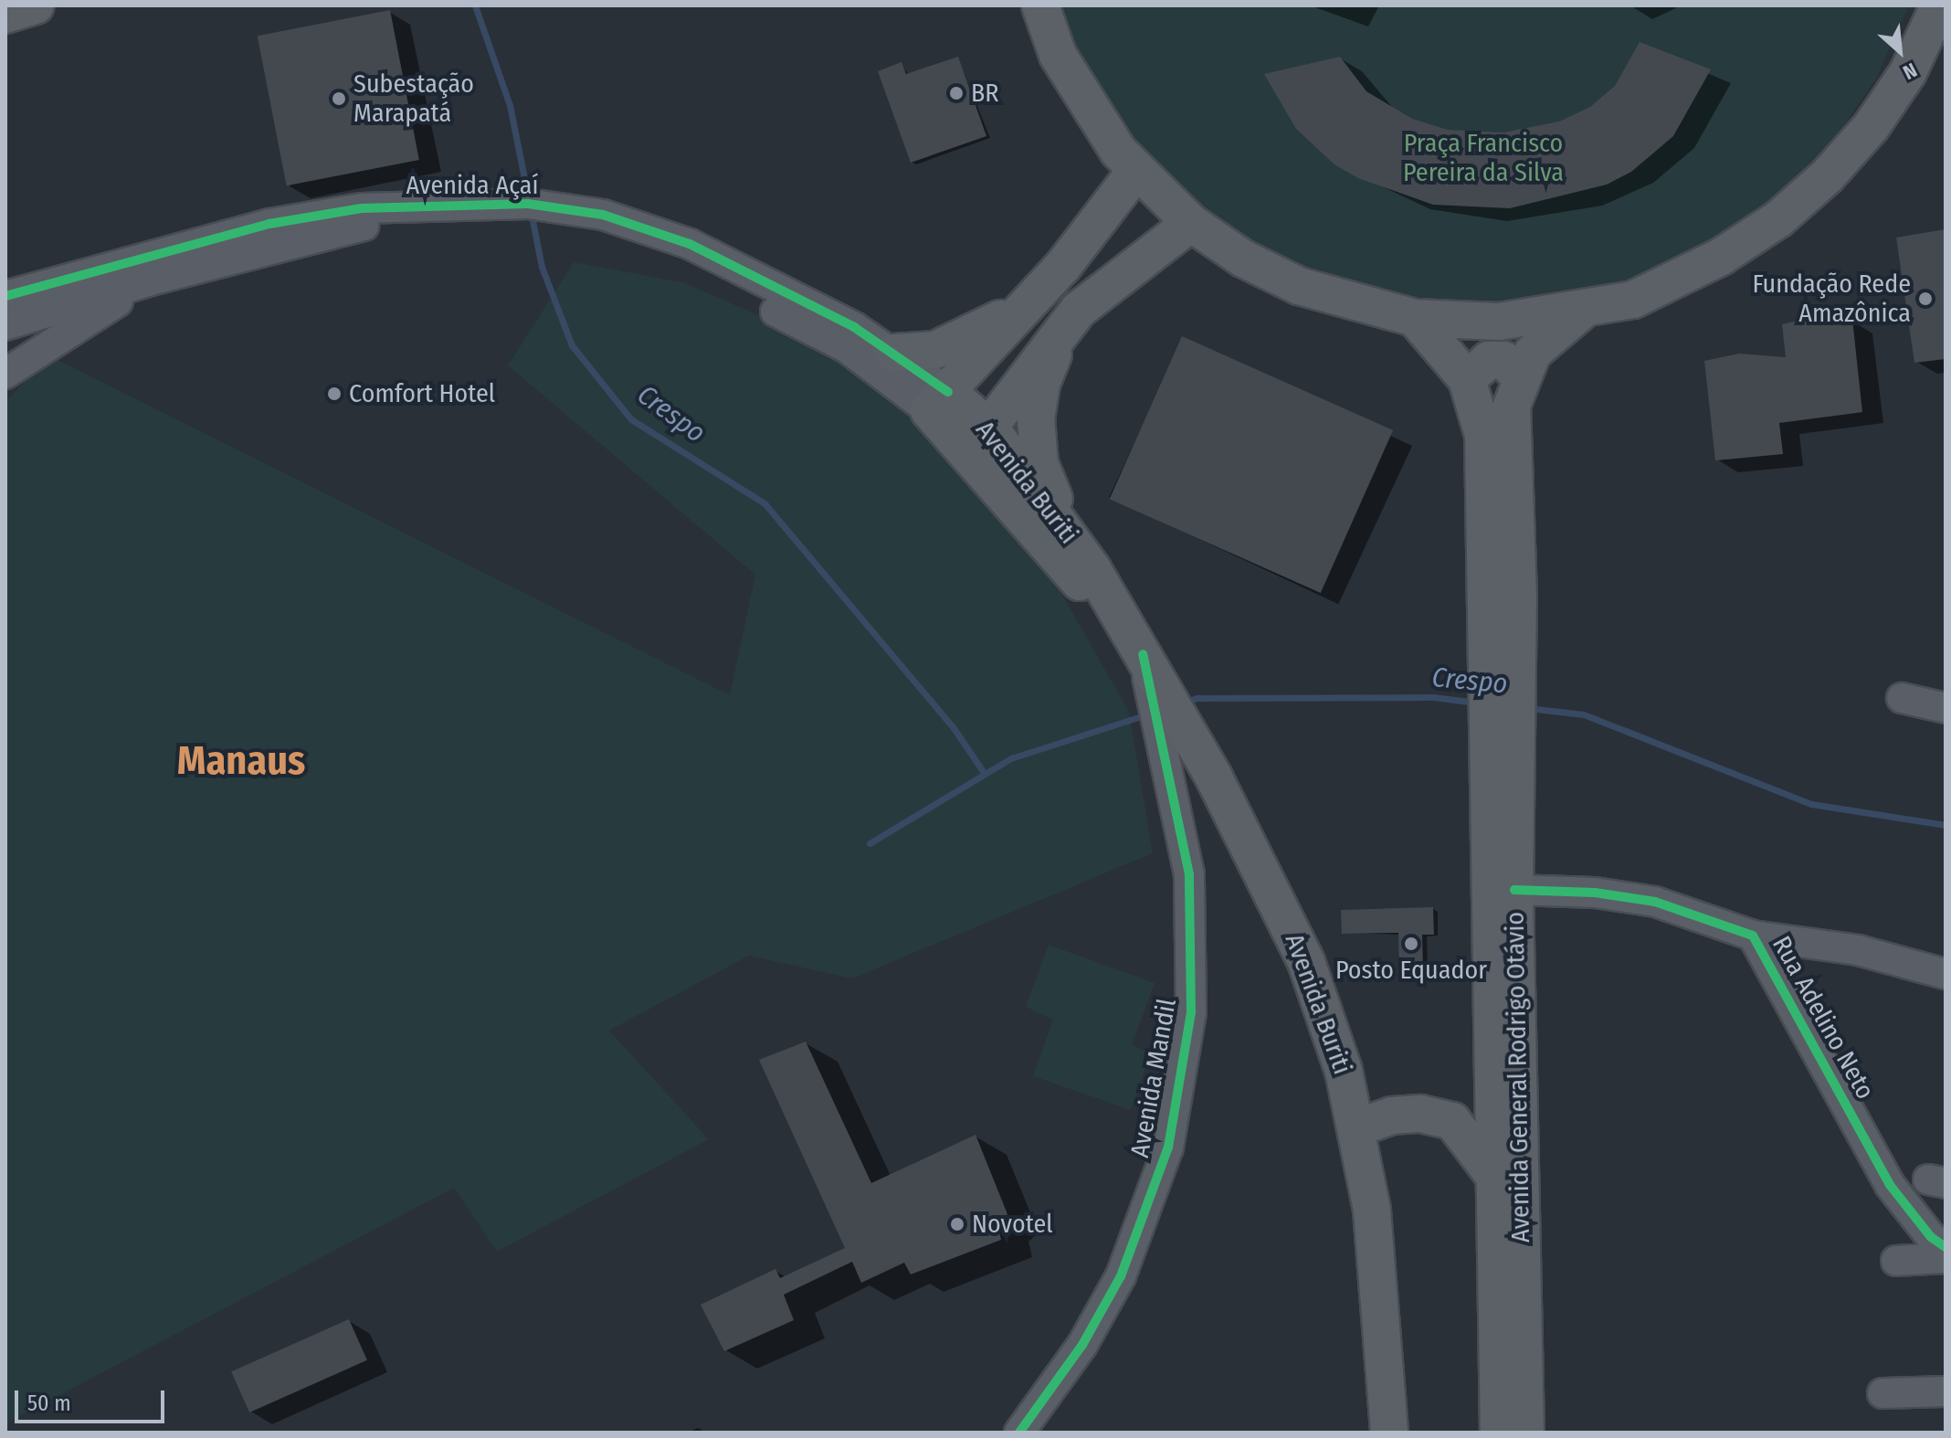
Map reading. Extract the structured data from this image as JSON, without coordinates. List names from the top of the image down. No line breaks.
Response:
{"streets":{"main road":["Avenida Buriti","Avenida General Rodrigo Otávio"],"street":["Avenida Açaí","Rua Adelino Neto","Avenida Mandil"]},"crossings":[["Avenida Açaí","Avenida Buriti"],["Avenida Buriti","Avenida Mandil"],["Rua Adelino Neto","Avenida General Rodrigo Otávio"]],"districts":["Manaus"],"water":["Crespo"],"parks":["Praça Francisco Pereira da Silva"],"places":["BR","Subestação Marapatá","Fundação Rede Amazônica","Comfort Hotel","Posto Equador","Novotel"],"scale_bar":"50 m","north":"bottom right"}
